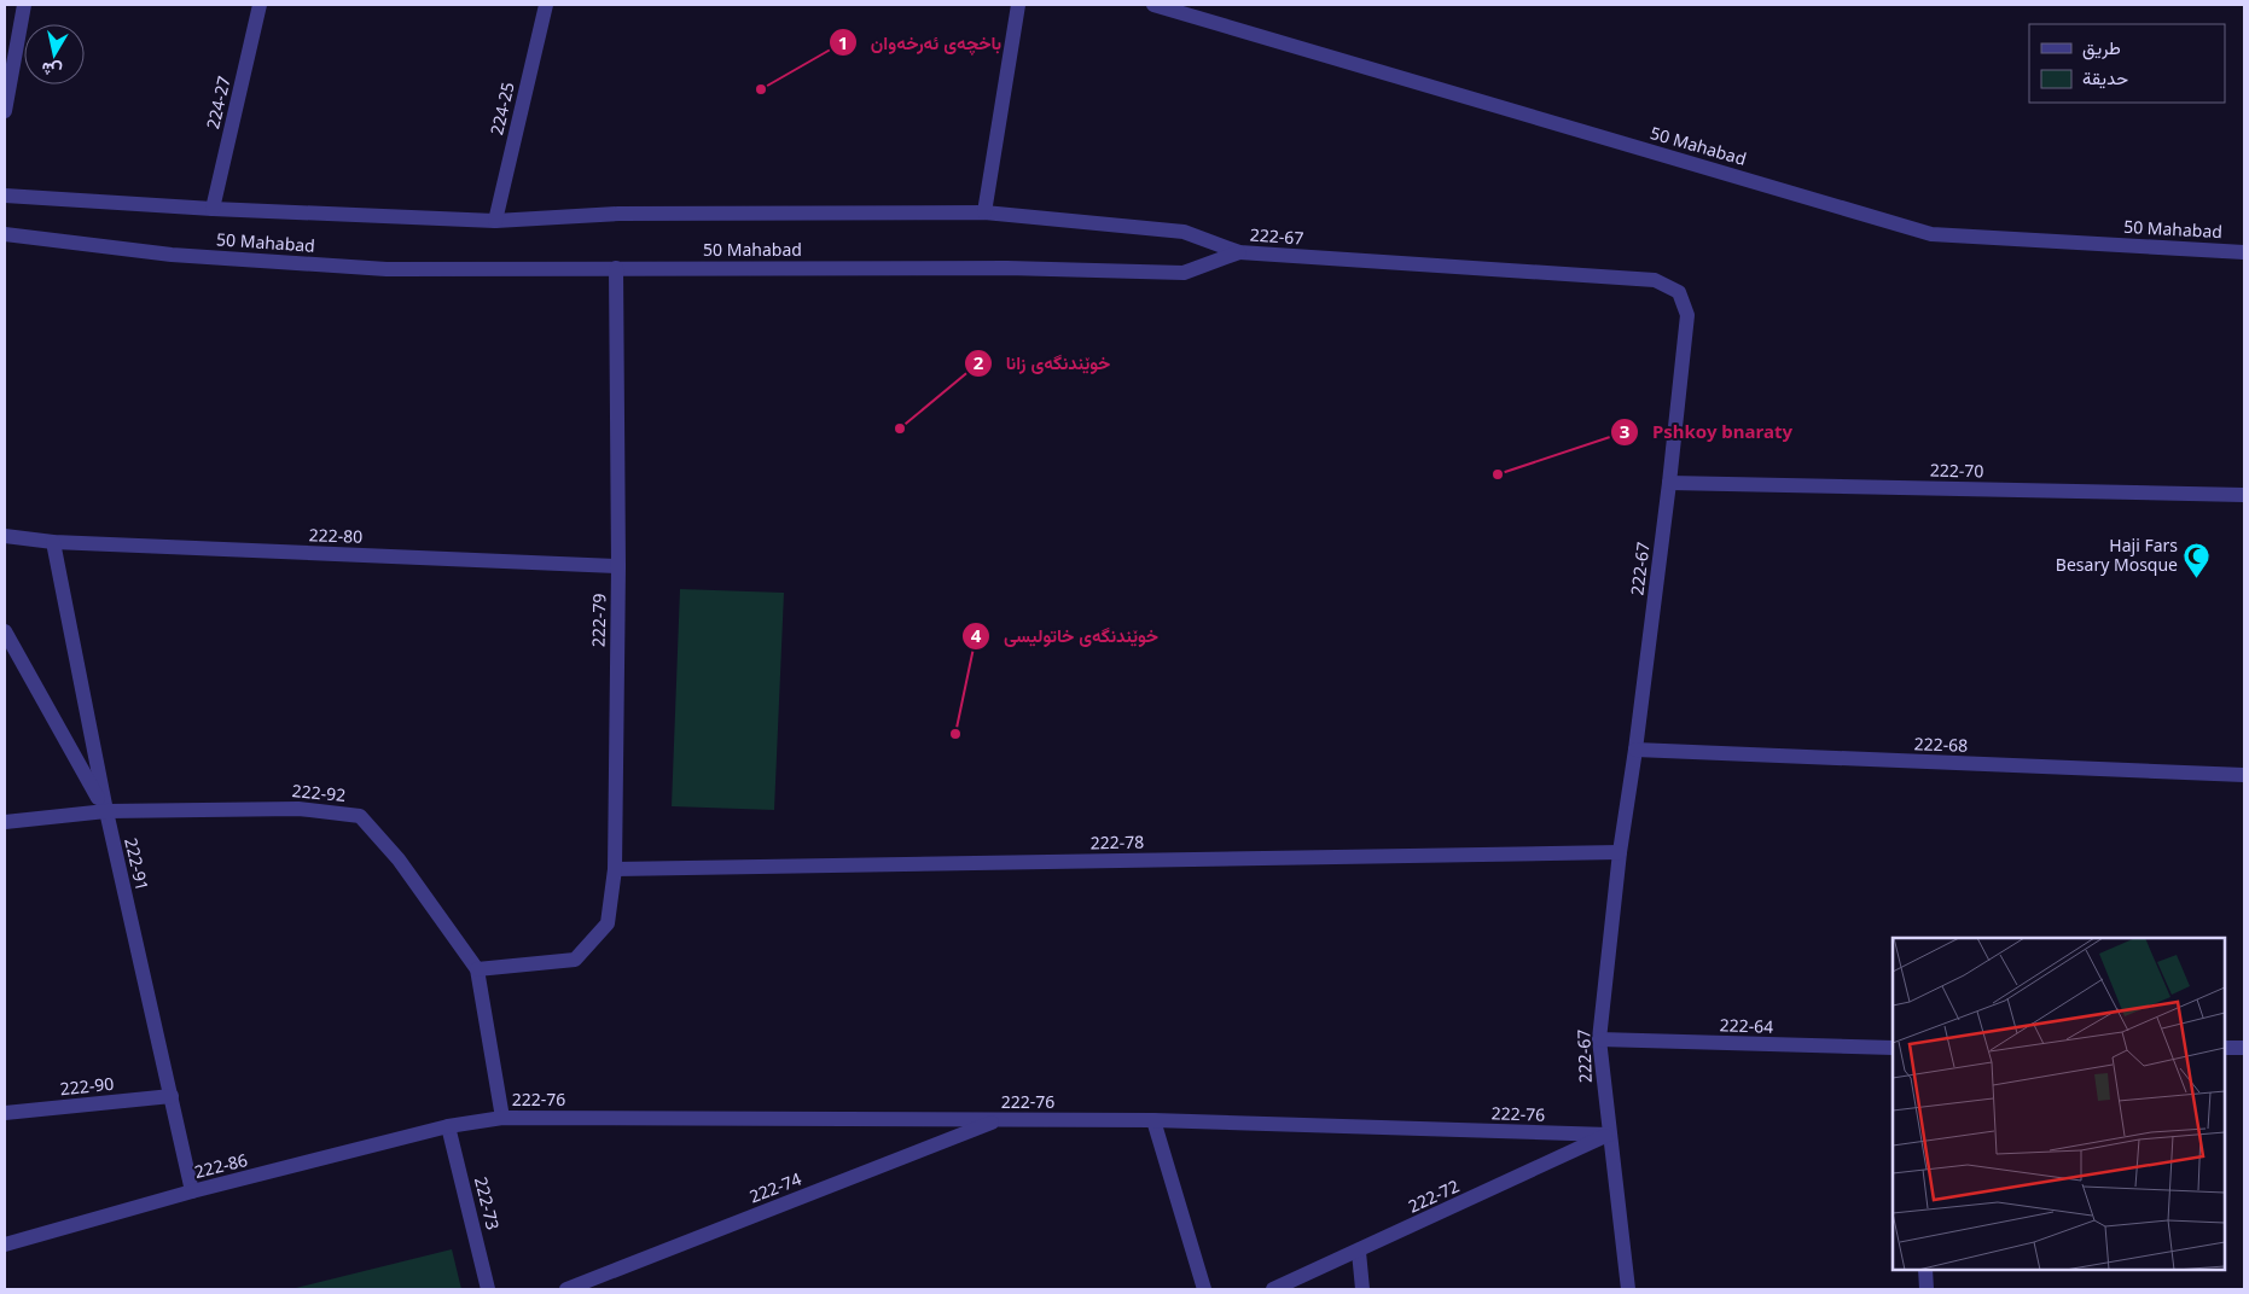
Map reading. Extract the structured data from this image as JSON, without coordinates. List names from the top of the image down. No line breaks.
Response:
{"streets":{"street":["224-27","224-25","50 Mahabad","222-67","222-70","222-80","222-79","222-68","222-92","222-78","222-91","222-64","222-90","222-76","222-86","222-74","222-72","222-73"]},"crossings":[["224-27","50 Mahabad"],["224-25","50 Mahabad"],["50 Mahabad","222-67"],["50 Mahabad","222-79"],["222-67","222-70"],["222-67","222-68"],["222-67","222-78"],["222-67","222-64"],["222-67","222-76"],["222-67","222-72"],["222-80","222-79"],["222-80","222-91"],["222-79","222-92"],["222-79","222-78"],["222-92","222-91"],["222-92","222-76"],["222-91","222-90"],["222-91","222-86"],["222-76","222-86"],["222-76","222-74"],["222-76","222-72"],["222-76","222-73"],["222-86","222-73"]],"places":{"other":["باخچەی ئەرخەوان","خوێندنگەی زانا","Pshkoy bnaraty","خوێندنگەی خاتولیسی"],"mosque":["Haji Fars Besary Mosque"]},"legend":["طريق","حديقة"],"north":"bottom"}
